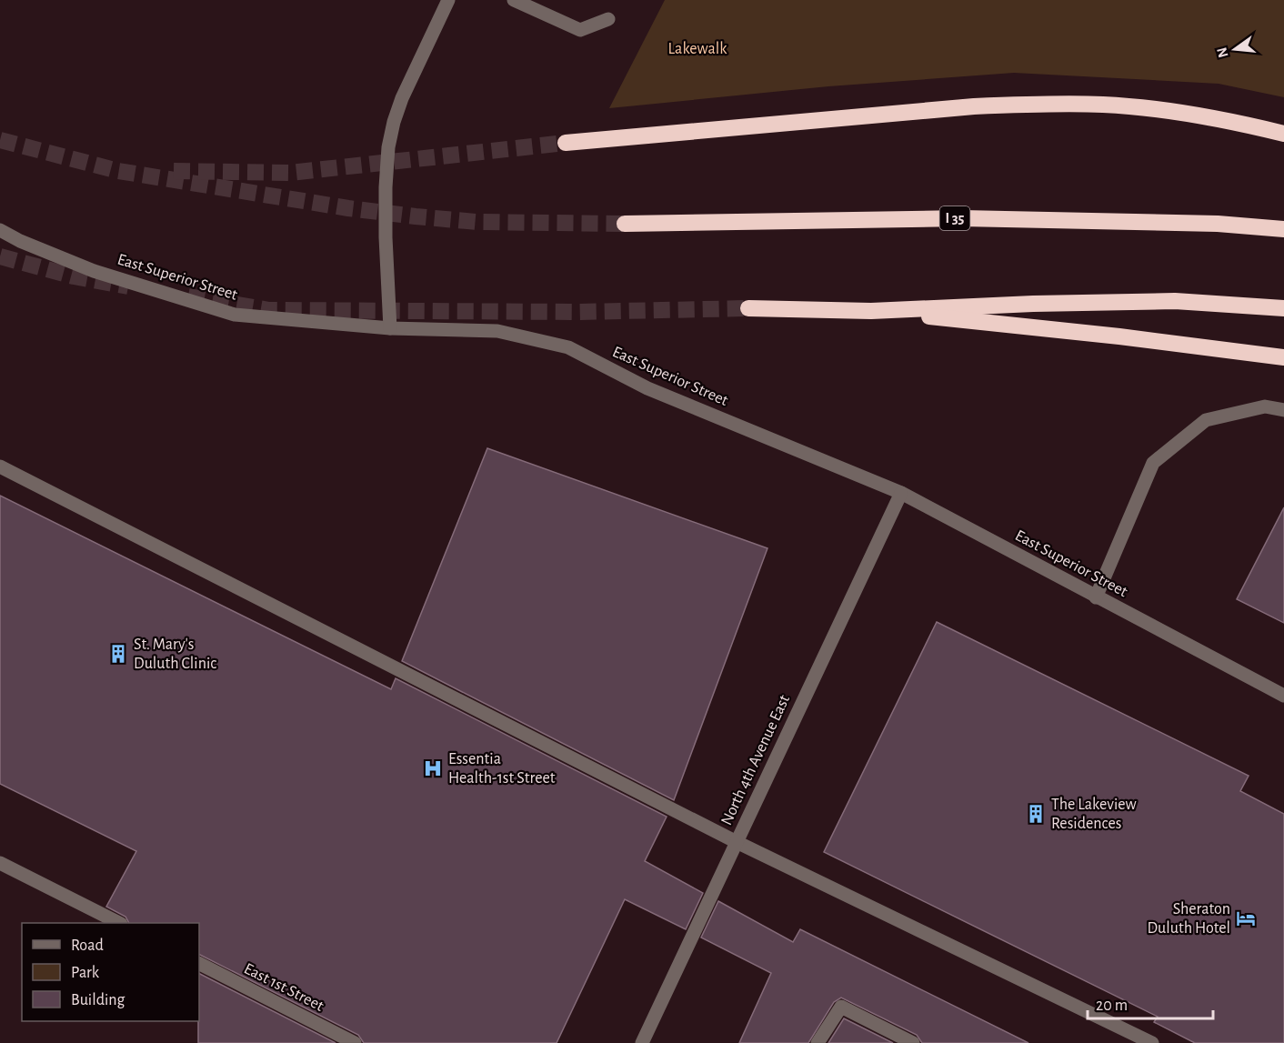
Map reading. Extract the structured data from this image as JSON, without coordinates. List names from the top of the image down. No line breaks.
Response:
{"streets":{"highway":["I 35"],"street":["East Superior Street","North 4th Avenue East","East 1st Street"]},"crossings":[["East Superior Street","North 4th Avenue East"]],"parks":["Lakewalk"],"places":{"building":["St. Mary's Duluth Clinic","The Lakeview Residences"],"hospital":["Essentia Health-1st Street"],"hotel":["Sheraton Duluth Hotel"]},"legend":["Road","Park","Building"],"scale_bar":"20 m","north":"left"}
